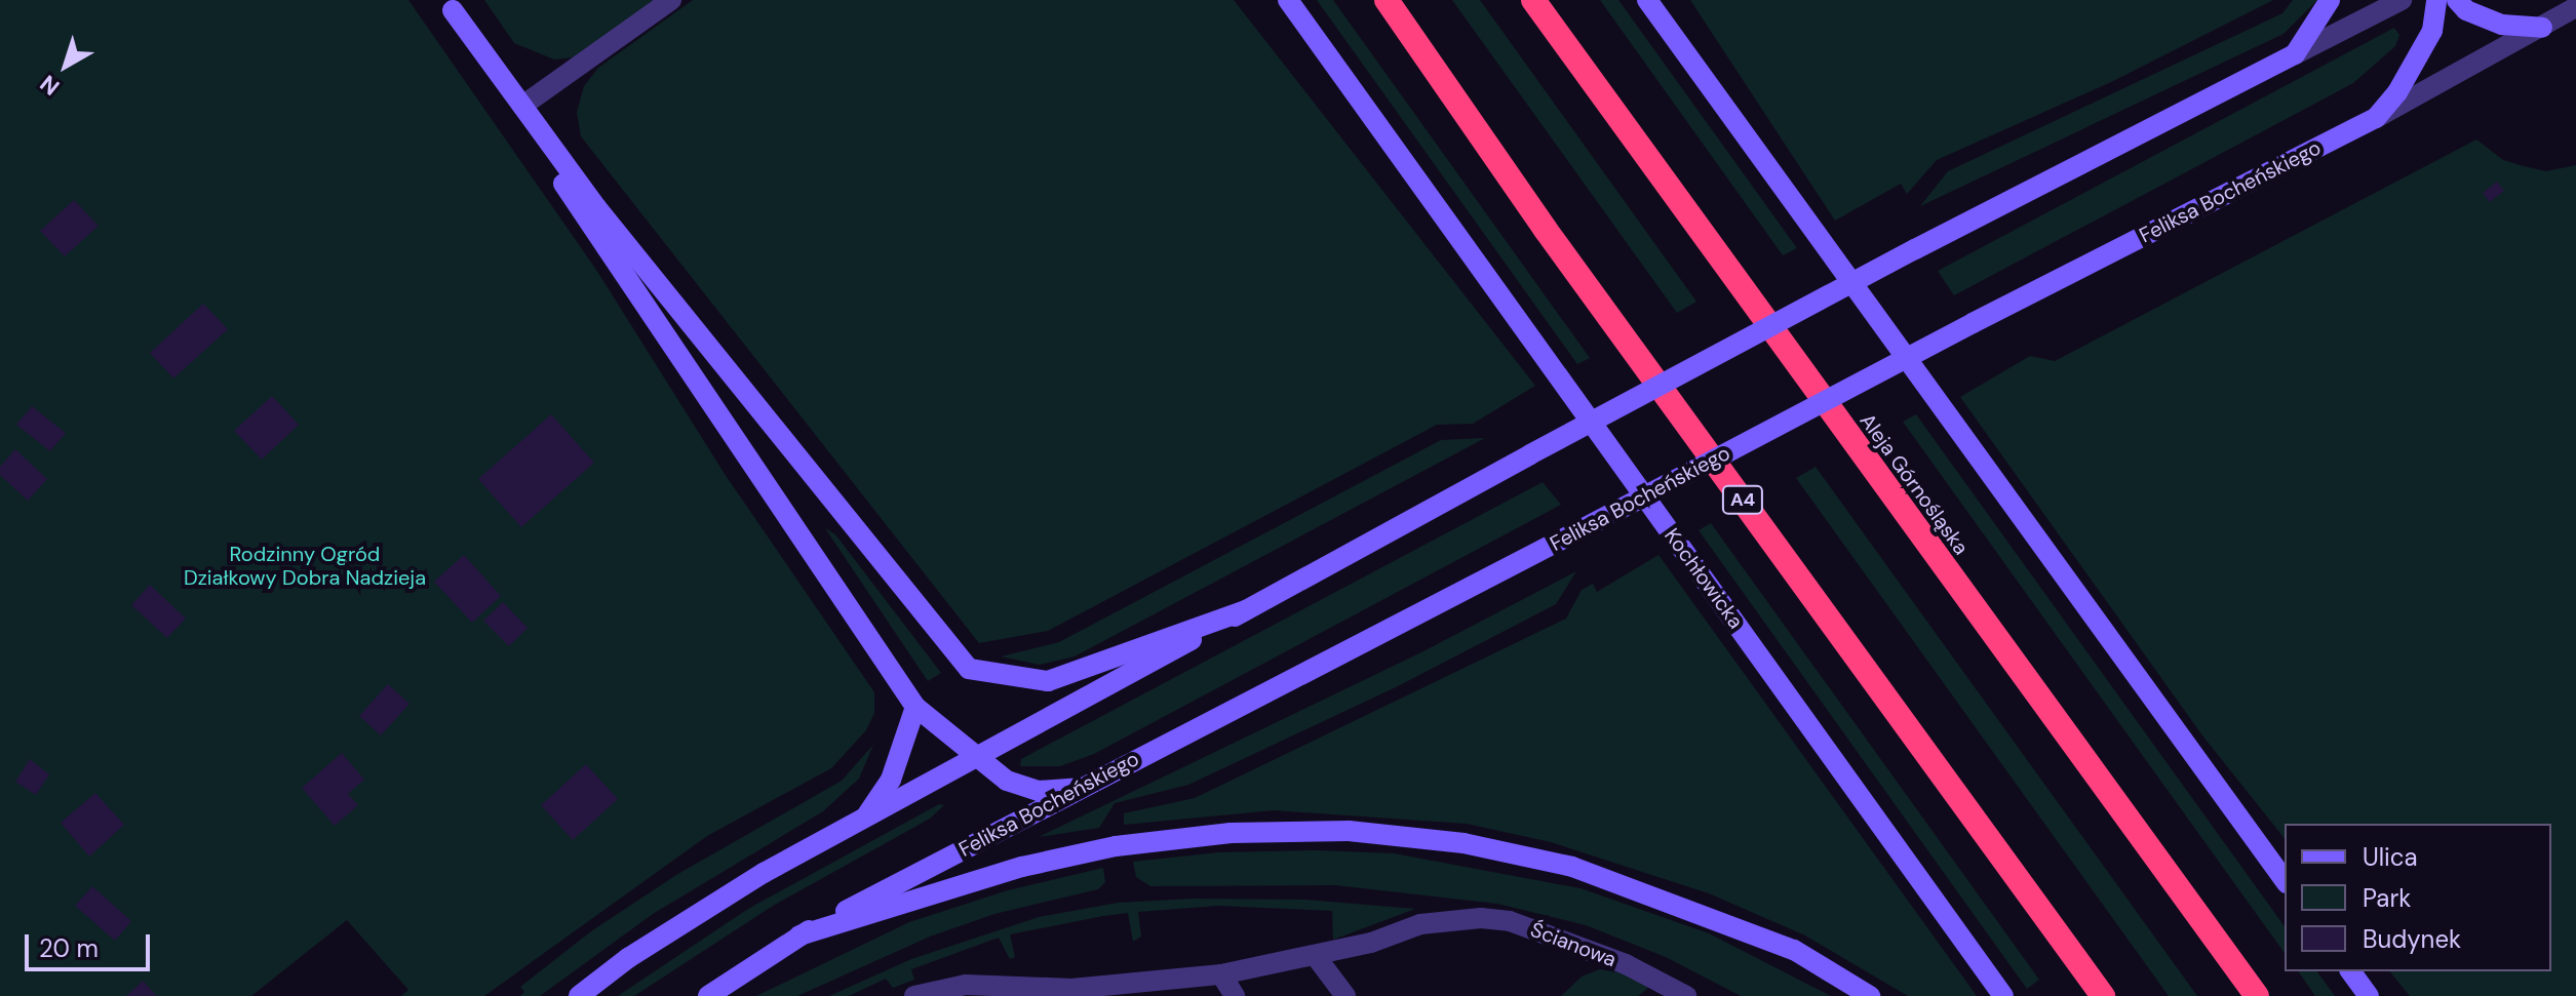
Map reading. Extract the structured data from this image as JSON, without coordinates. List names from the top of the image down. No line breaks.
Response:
{"streets":{"highway":["Aleja Górnośląska","A4"],"main road":["Feliksa Bocheńskiego","Kochłowicka"],"street":["Ścianowa"]},"parks":["Rodzinny Ogród Działkowy Dobra Nadzieja"],"legend":["Ulica","Park","Budynek"],"scale_bar":"20 m","north":"bottom left"}
